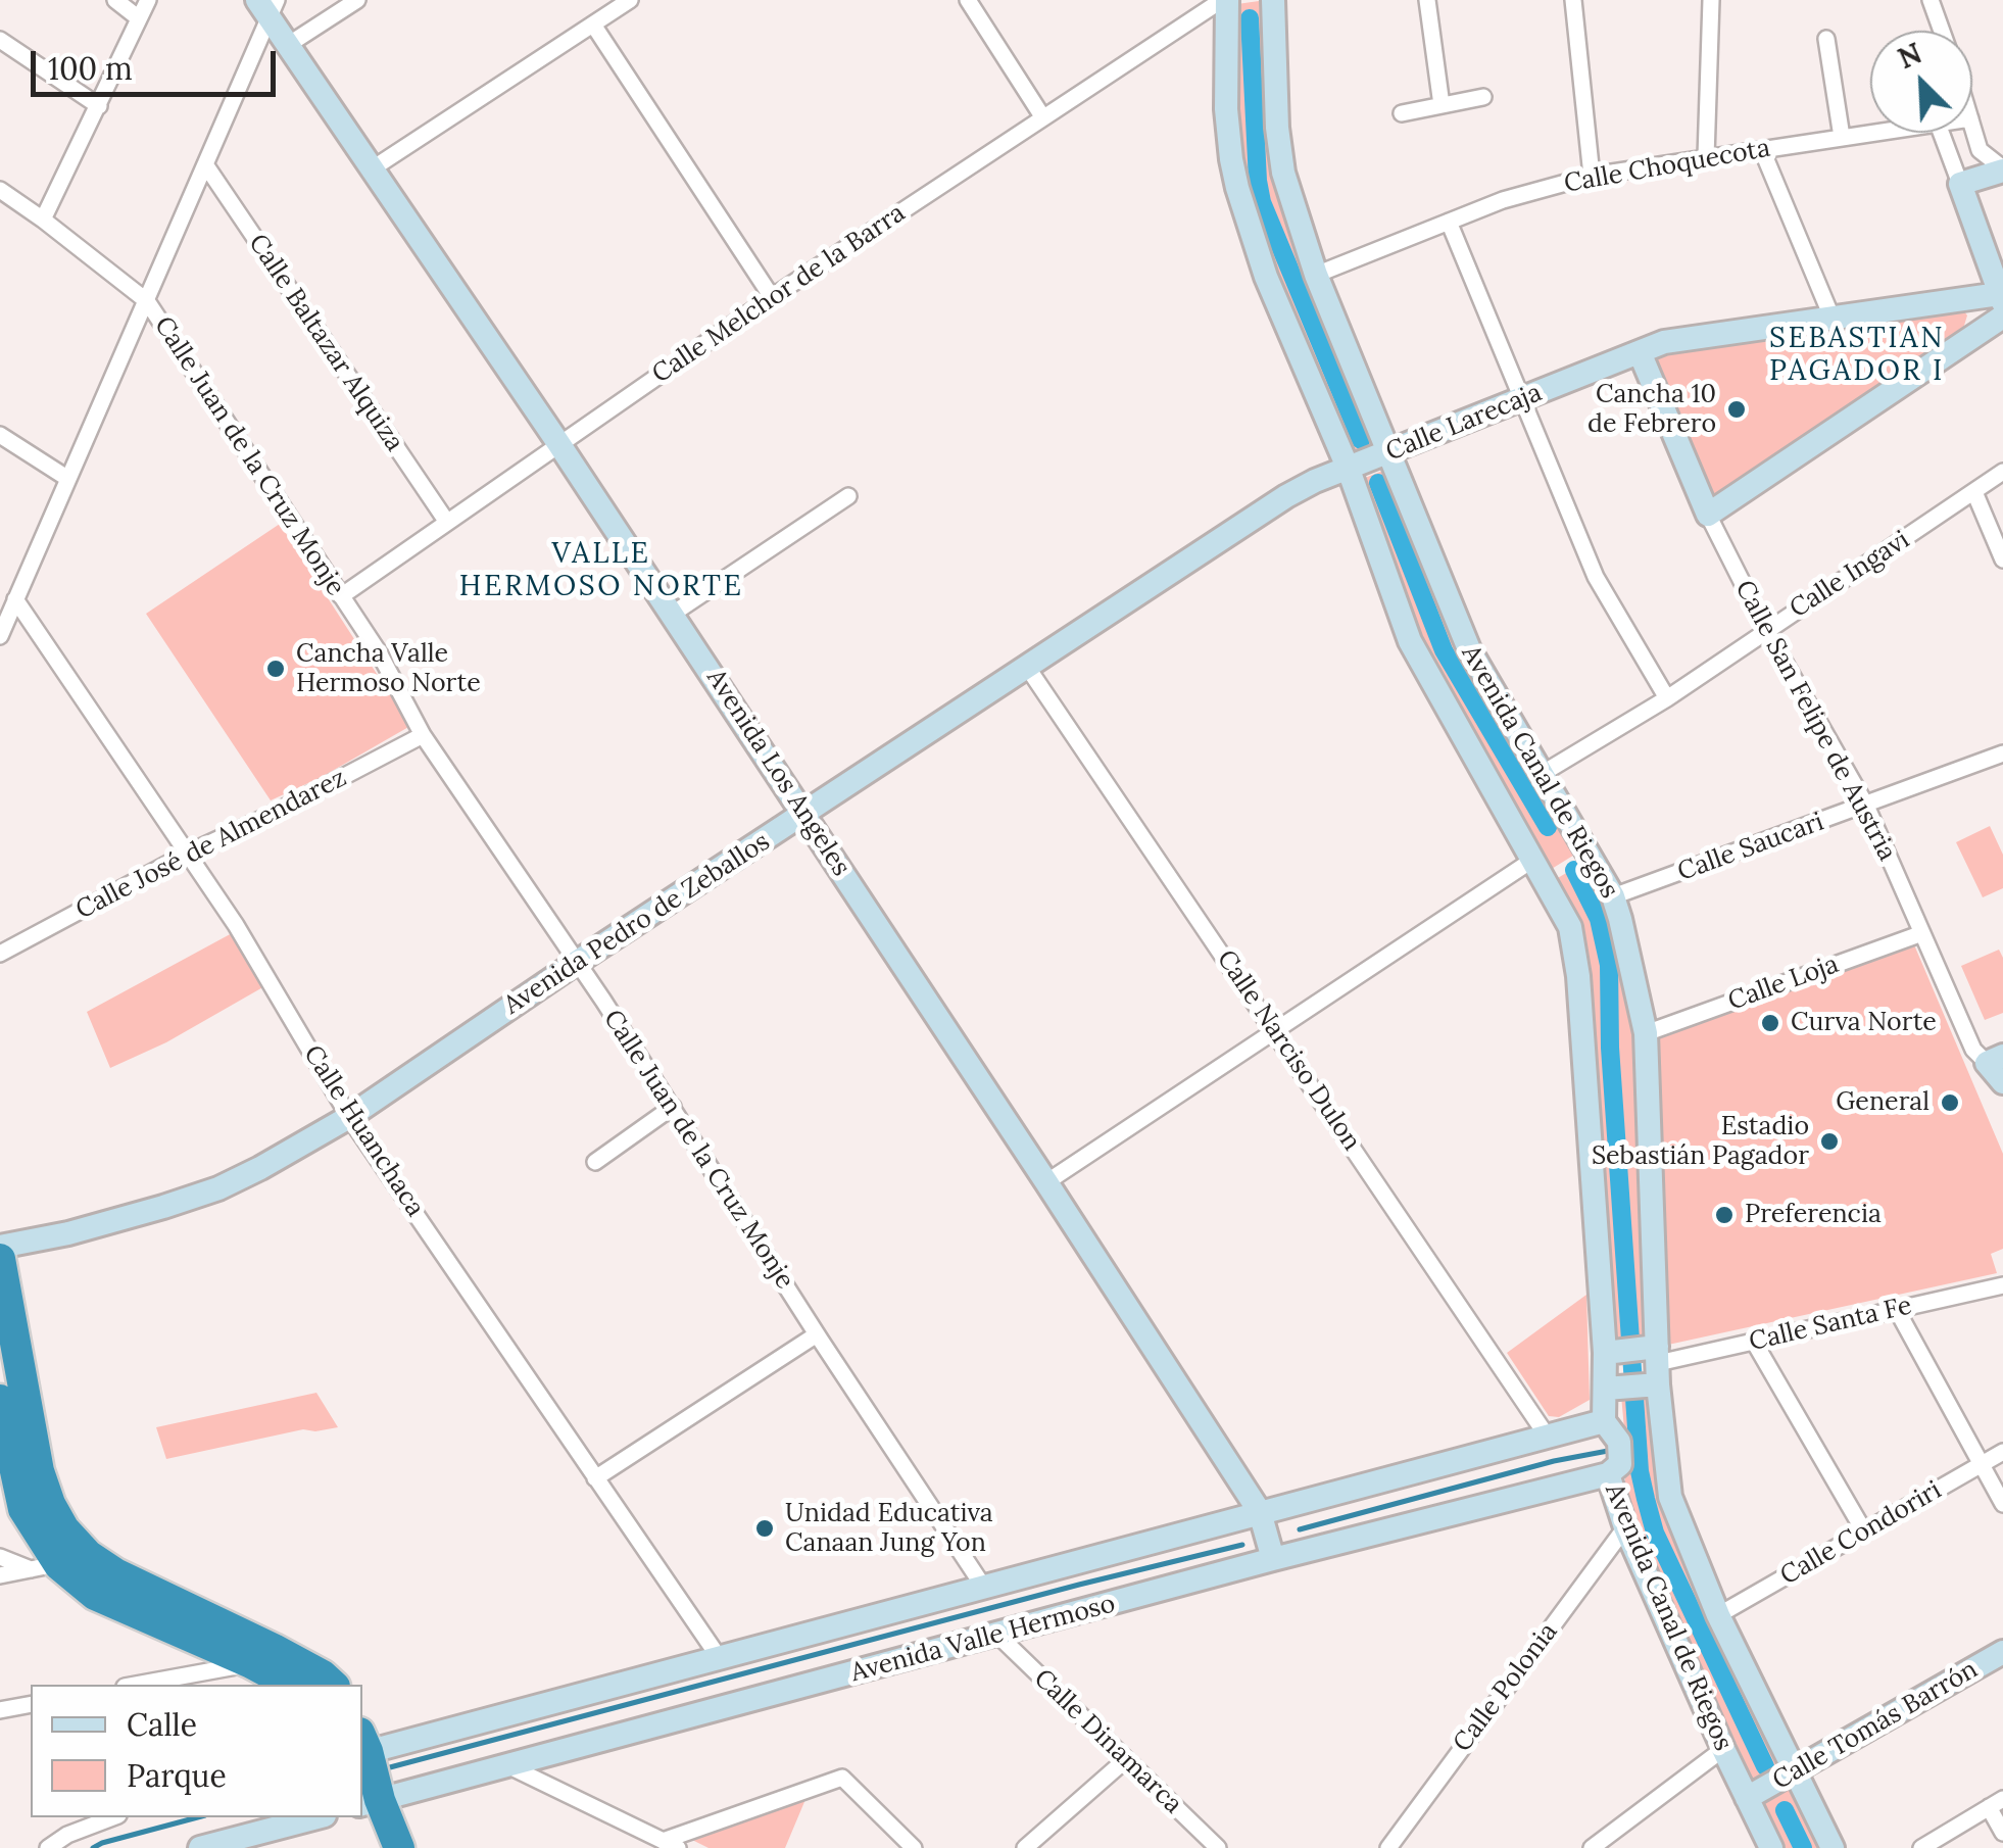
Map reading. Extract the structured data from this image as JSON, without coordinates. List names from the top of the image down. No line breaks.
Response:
{"streets":{"street":["Calle Choquecota","Calle Melchor de la Barra","Calle Baltazar Alquiza","Calle Larecaja","Calle Juan de la Cruz Monje","Calle Ingavi","Calle San Felipe de Austria","Avenida Canal de Riegos","Avenida Los Angeles","Calle José de Almendarez","Calle Saucari","Avenida Pedro de Zeballos","Calle Loja","Calle Narciso Dulon","Calle Huanchaca","Calle Santa Fe","Calle Condoriri","Avenida Valle Hermoso","Calle Polonia","Calle Tomás Barrón","Calle Dinamarca"]},"crossings":[["Calle Choquecota","Avenida Canal de Riegos"],["Calle Melchor de la Barra","Calle Baltazar Alquiza"],["Calle Melchor de la Barra","Calle Juan de la Cruz Monje"],["Calle Melchor de la Barra","Avenida Canal de Riegos"],["Calle Melchor de la Barra","Avenida Los Angeles"],["Calle Larecaja","Calle San Felipe de Austria"],["Calle Larecaja","Avenida Canal de Riegos"],["Calle Larecaja","Avenida Pedro de Zeballos"],["Calle Juan de la Cruz Monje","Calle José de Almendarez"],["Calle Juan de la Cruz Monje","Avenida Pedro de Zeballos"],["Calle Juan de la Cruz Monje","Avenida Valle Hermoso"],["Calle Ingavi","Calle San Felipe de Austria"],["Calle Ingavi","Avenida Canal de Riegos"],["Calle San Felipe de Austria","Calle Saucari"],["Calle San Felipe de Austria","Calle Loja"],["Avenida Canal de Riegos","Calle Saucari"],["Avenida Canal de Riegos","Avenida Pedro de Zeballos"],["Avenida Canal de Riegos","Calle Loja"],["Avenida Canal de Riegos","Calle Santa Fe"],["Avenida Canal de Riegos","Calle Condoriri"],["Avenida Canal de Riegos","Avenida Valle Hermoso"],["Avenida Canal de Riegos","Calle Polonia"],["Avenida Canal de Riegos","Calle Tomás Barrón"],["Avenida Los Angeles","Avenida Pedro de Zeballos"],["Avenida Los Angeles","Avenida Valle Hermoso"],["Calle José de Almendarez","Calle Huanchaca"],["Avenida Pedro de Zeballos","Calle Narciso Dulon"],["Avenida Pedro de Zeballos","Calle Huanchaca"],["Calle Narciso Dulon","Avenida Valle Hermoso"],["Calle Huanchaca","Avenida Valle Hermoso"],["Avenida Valle Hermoso","Calle Dinamarca"]],"districts":["SEBASTIAN PAGADOR I","VALLE HERMOSO NORTE"],"places":["Cancha 10 de Febrero","Cancha Valle Hermoso Norte","Curva Norte","General","Estadio Sebastián Pagador","Preferencia","Unidad Educativa Canaan Jung Yon"],"legend":["Calle","Parque"],"scale_bar":"100 m","north":"top left"}
